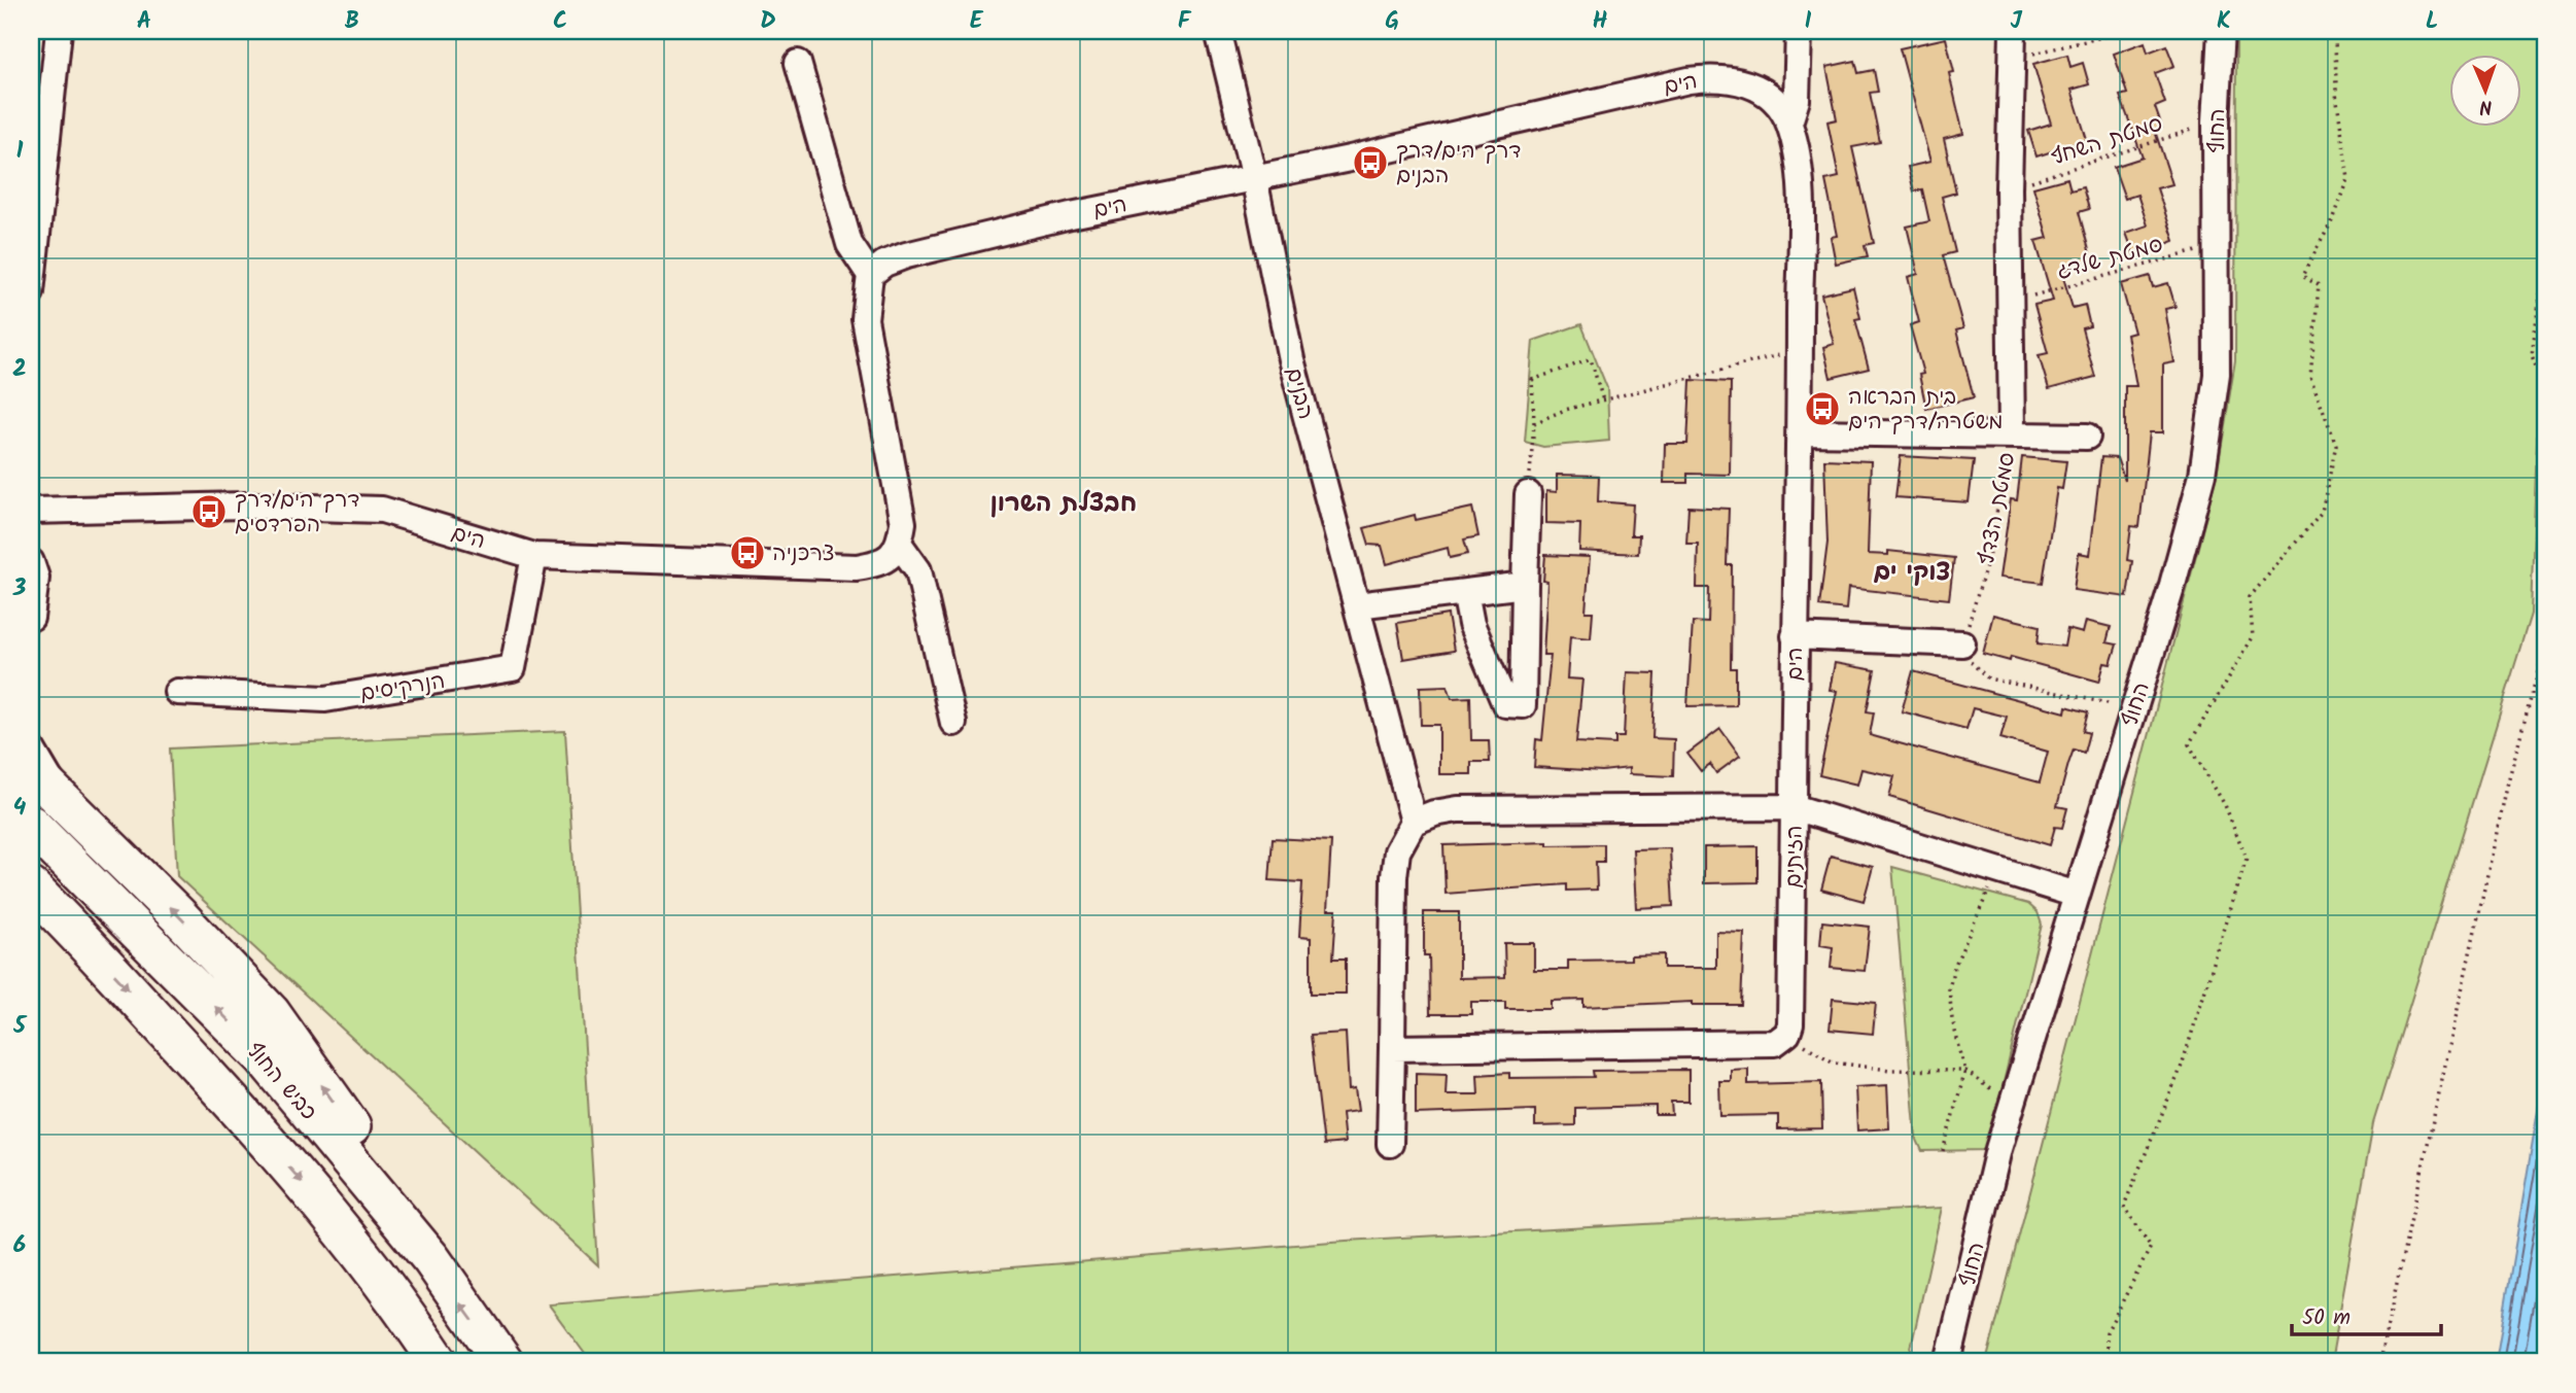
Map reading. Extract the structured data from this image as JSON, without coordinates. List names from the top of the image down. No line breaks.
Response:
{"streets":{"highway":["כביש החוף"],"street":["הים","החוף","הבנים","סמטת הצדף","הנרקיסים","הזיתים"],"path":["סמטת השחף","סמטת שלדג"]},"crossings":[["הים","הבנים"],["הים","הנרקיסים"],["הים","הזיתים"],["החוף","סמטת השחף"],["החוף","סמטת שלדג"],["סמטת השחף","סמטת הצדף"],["סמטת שלדג","סמטת הצדף"],["הבנים","הזיתים"]],"districts":["חבצלת השרון","צוקי ים"],"places":{"bus stop":["דרך הים/דרך הבנים","בית הבראה משטרה/דרך הים","דרך הים/דרך הפרדסים","צרכניה"]},"scale_bar":"50 m","north":"bottom","grid":{"columns":["A","B","C","D","E","F","G","H","I","J","K","L"],"rows":["1","2","3","4","5","6"]}}
